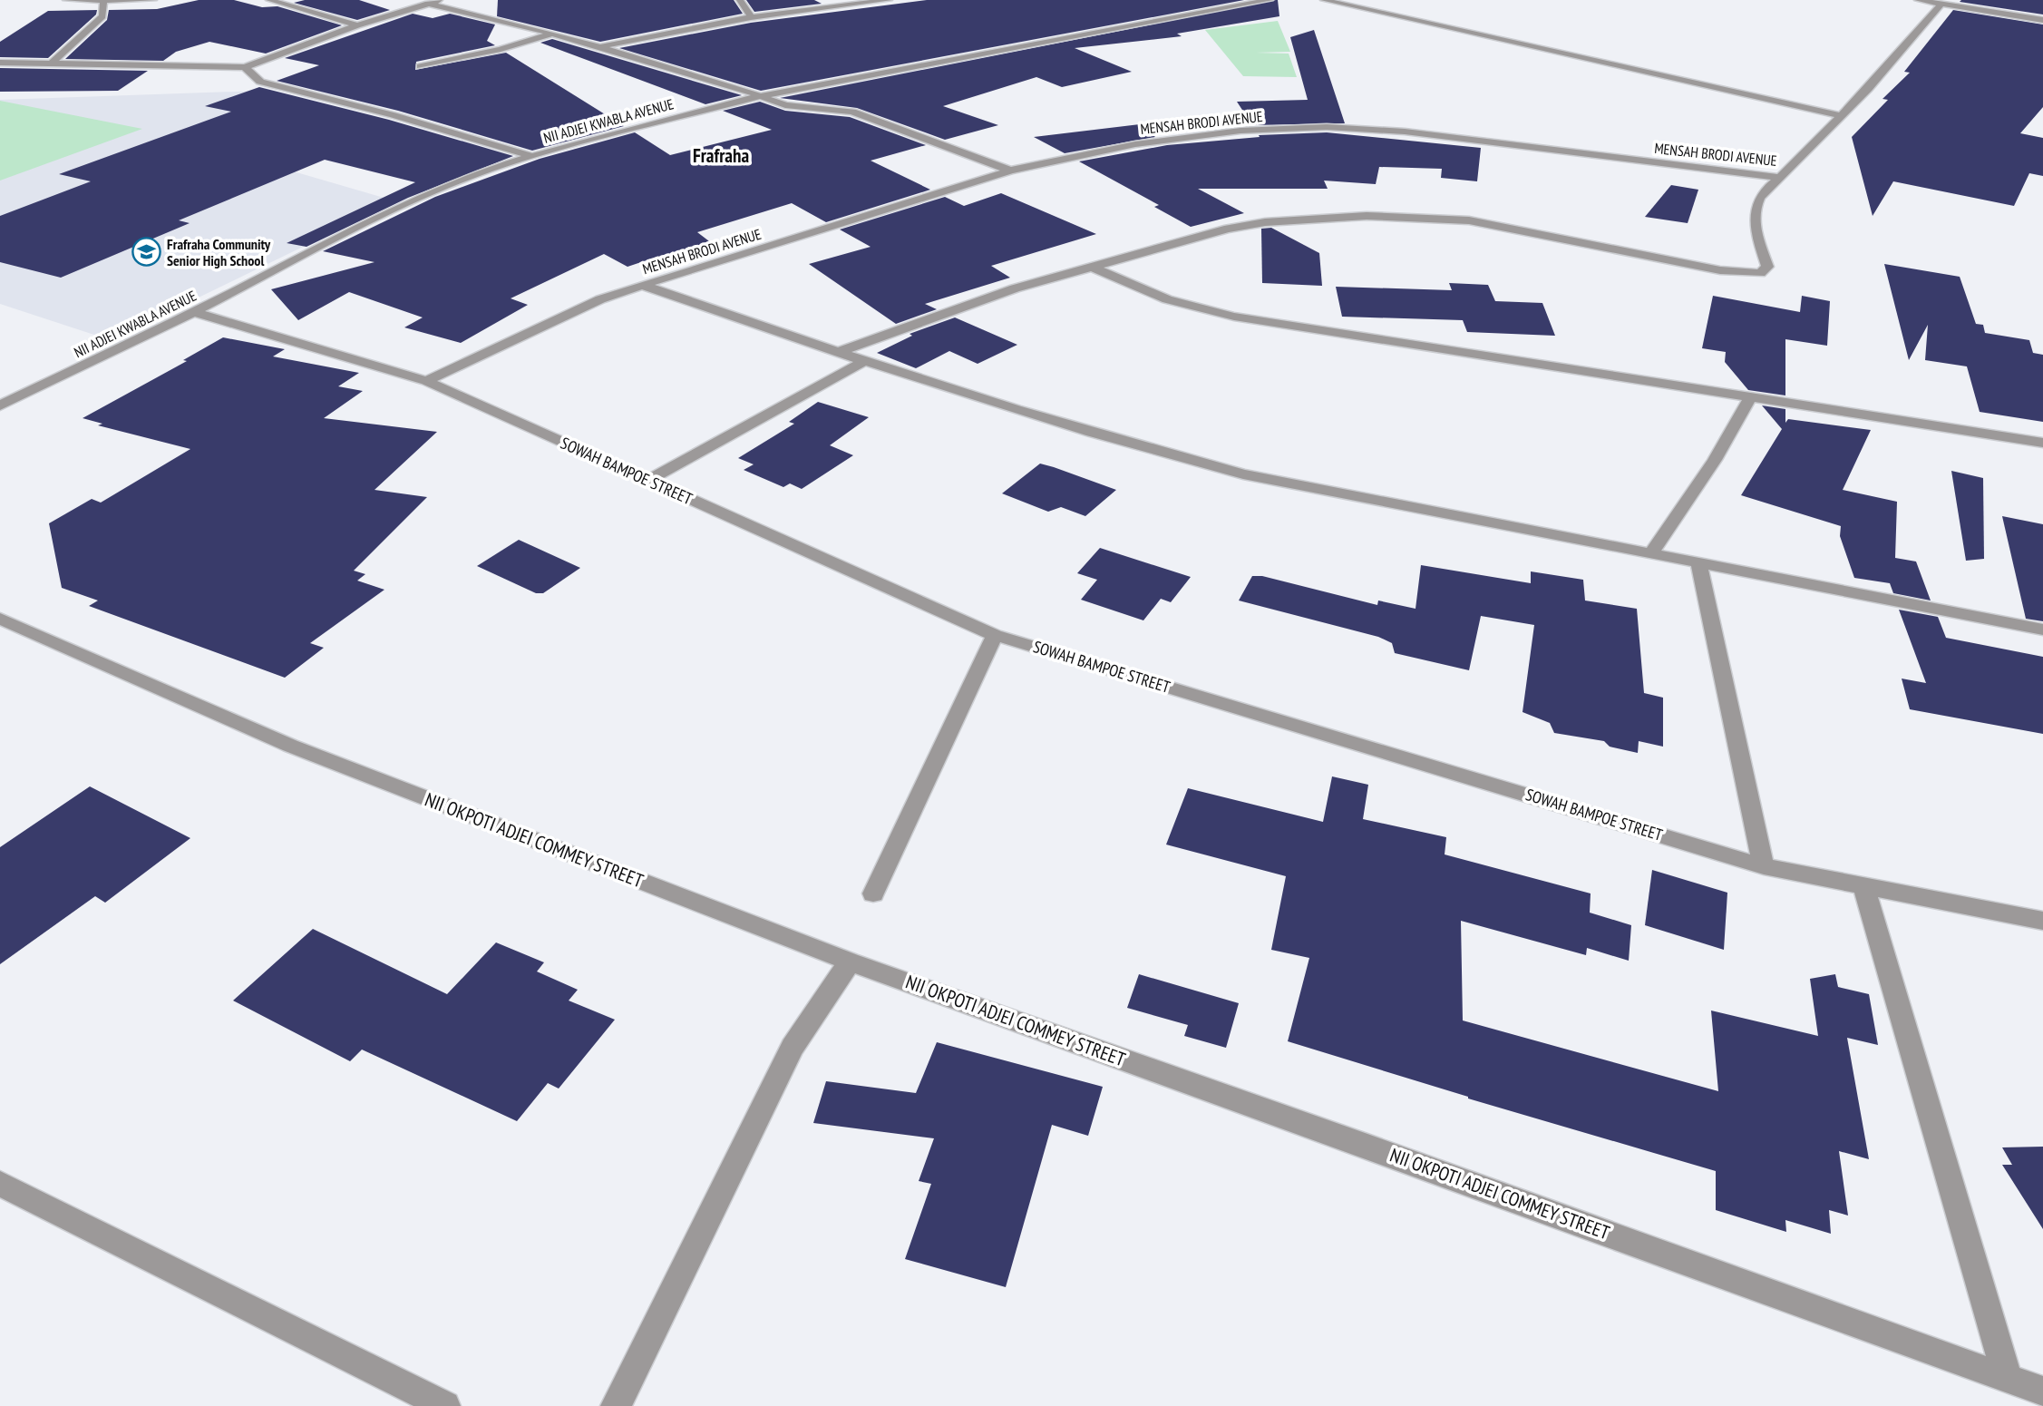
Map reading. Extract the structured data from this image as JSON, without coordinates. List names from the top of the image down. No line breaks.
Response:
{"streets":{"street":["NII ADJEI KWABLA AVENUE","MENSAH BRODI AVENUE","SOWAH BAMPOE STREET","NII OKPOTI ADJEI COMMEY STREET"]},"crossings":[["NII ADJEI KWABLA AVENUE","SOWAH BAMPOE STREET"],["MENSAH BRODI AVENUE","SOWAH BAMPOE STREET"]],"districts":["Frafraha"],"places":{"school or university":["Frafraha Community Senior High School"]}}
